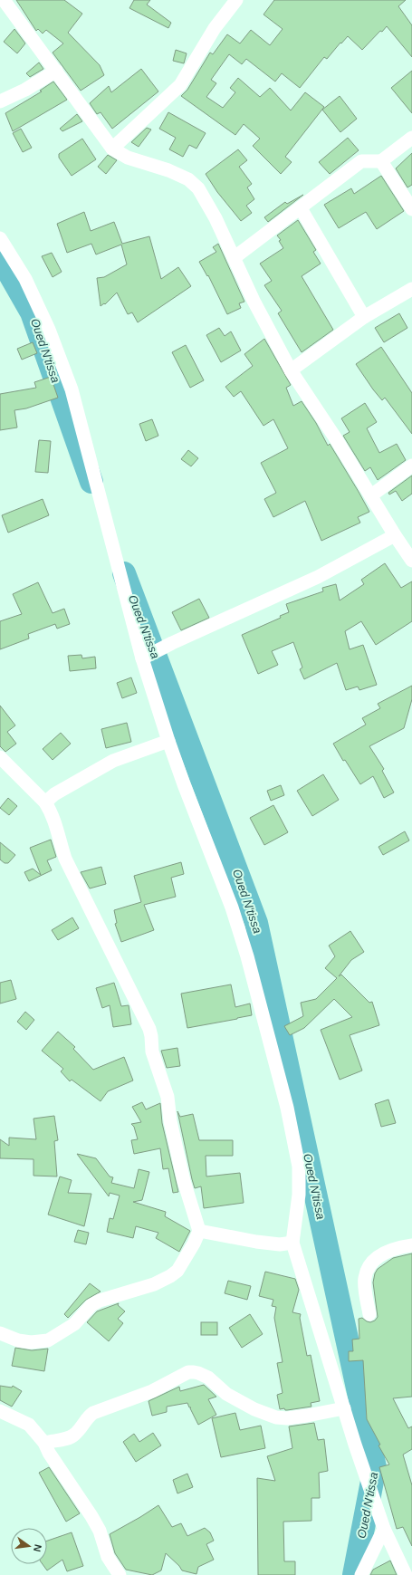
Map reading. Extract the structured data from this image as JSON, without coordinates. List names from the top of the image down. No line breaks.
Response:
{"water":["Oued N'tissa"],"north":"right"}
